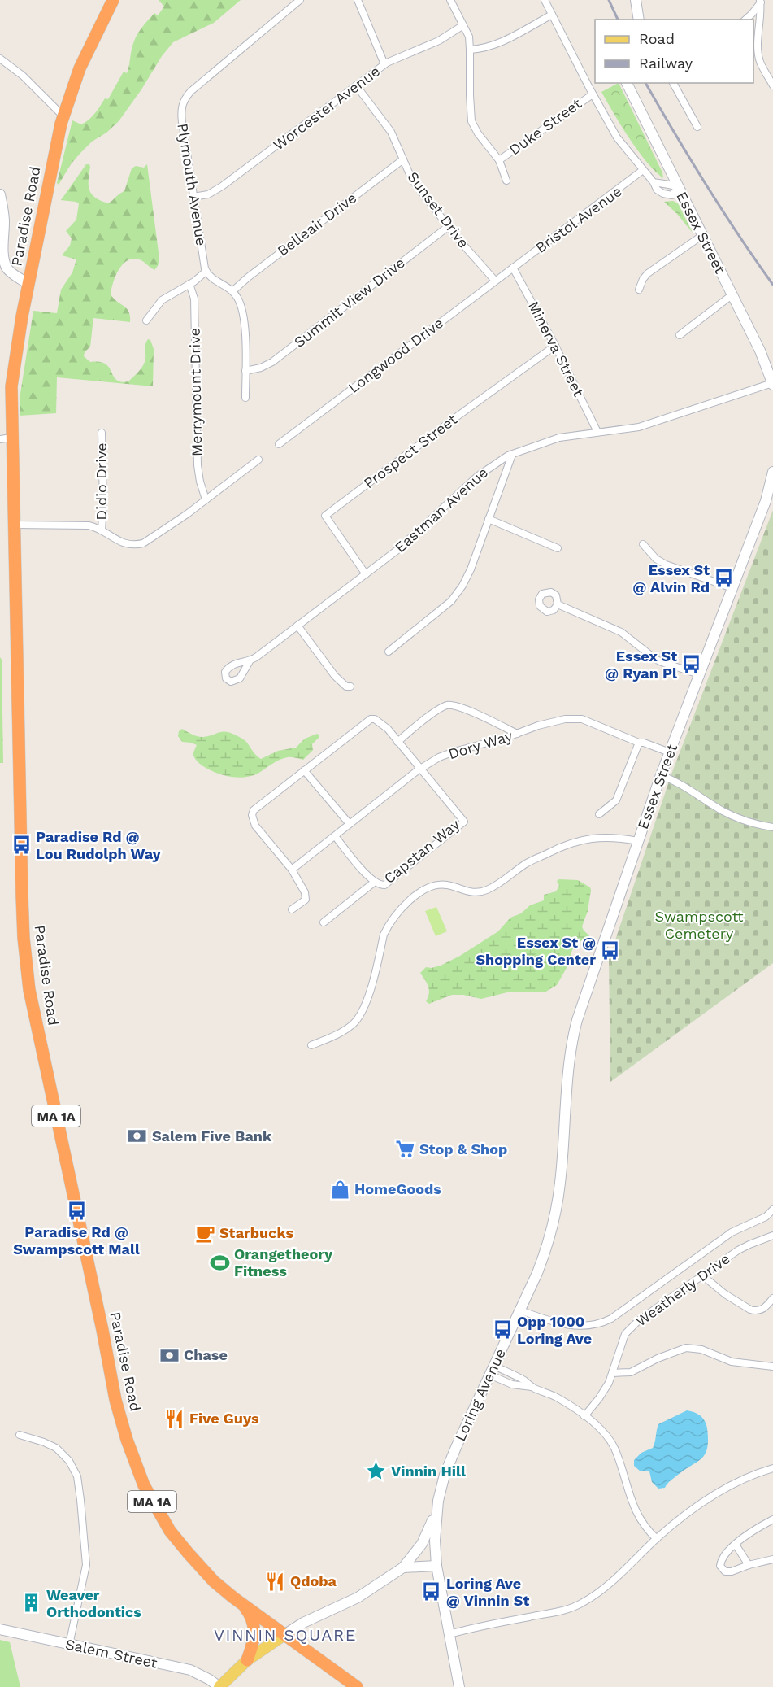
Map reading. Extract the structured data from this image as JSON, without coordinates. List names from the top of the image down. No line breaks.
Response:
{"streets":{"highway":["Paradise Road","MA 1A"],"main road":["Essex Street","Loring Avenue","Salem Street"],"street":["Worcester Avenue","Duke Street","Plymouth Avenue","Sunset Drive","Bristol Avenue","Belleair Drive","Summit View Drive","Minerva Street","Longwood Drive","Merrymount Drive","Prospect Street","Didio Drive","Eastman Avenue","Dory Way","Capstan Way","Weatherly Drive"]},"crossings":[["Worcester Avenue","Plymouth Avenue"],["Worcester Avenue","Sunset Drive"],["Sunset Drive","Belleair Drive"],["Sunset Drive","Summit View Drive"],["Sunset Drive","Longwood Drive"],["Bristol Avenue","Minerva Street"],["Bristol Avenue","Longwood Drive"],["Essex Street","Eastman Avenue"],["Essex Street","Dory Way"],["Essex Street","Loring Avenue"],["Minerva Street","Longwood Drive"],["Minerva Street","Prospect Street"],["Minerva Street","Eastman Avenue"],["Prospect Street","Eastman Avenue"],["Dory Way","Capstan Way"]],"districts":["VINNIN SQUARE"],"parks":["Swampscott Cemetery"],"places":{"bus stop":["Essex St @ Alvin Rd","Essex St @ Ryan Pl","Paradise Rd @ Lou Rudolph Way","Essex St @ Shopping Center","Paradise Rd @ Swampscott Mall","Opp 1000 Loring Ave","Loring Ave @ Vinnin St"],"bank":["Salem Five Bank","Chase"],"supermarket":["Stop & Shop"],"shop":["HomeGoods"],"cafe":["Starbucks"],"sports":["Orangetheory Fitness"],"restaurant":["Five Guys","Qdoba"],"place":["Vinnin Hill"],"building":["Weaver Orthodontics"]},"legend":["Road","Railway"]}
